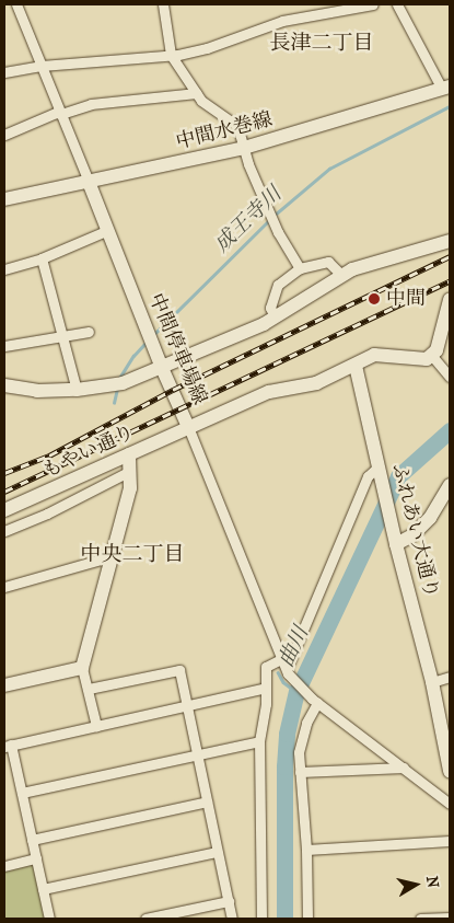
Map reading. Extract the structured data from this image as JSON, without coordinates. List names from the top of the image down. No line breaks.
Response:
{"streets":{"street":["中間水巻線","中間停車場線","もやい通り","ふれあい大通り"]},"crossings":[["中間水巻線","中間停車場線"],["中間停車場線","もやい通り"],["中間停車場線","ふれあい大通り"]],"districts":["長津二丁目","中央二丁目"],"water":["成王寺川","曲川"],"places":["中間"],"north":"right"}
